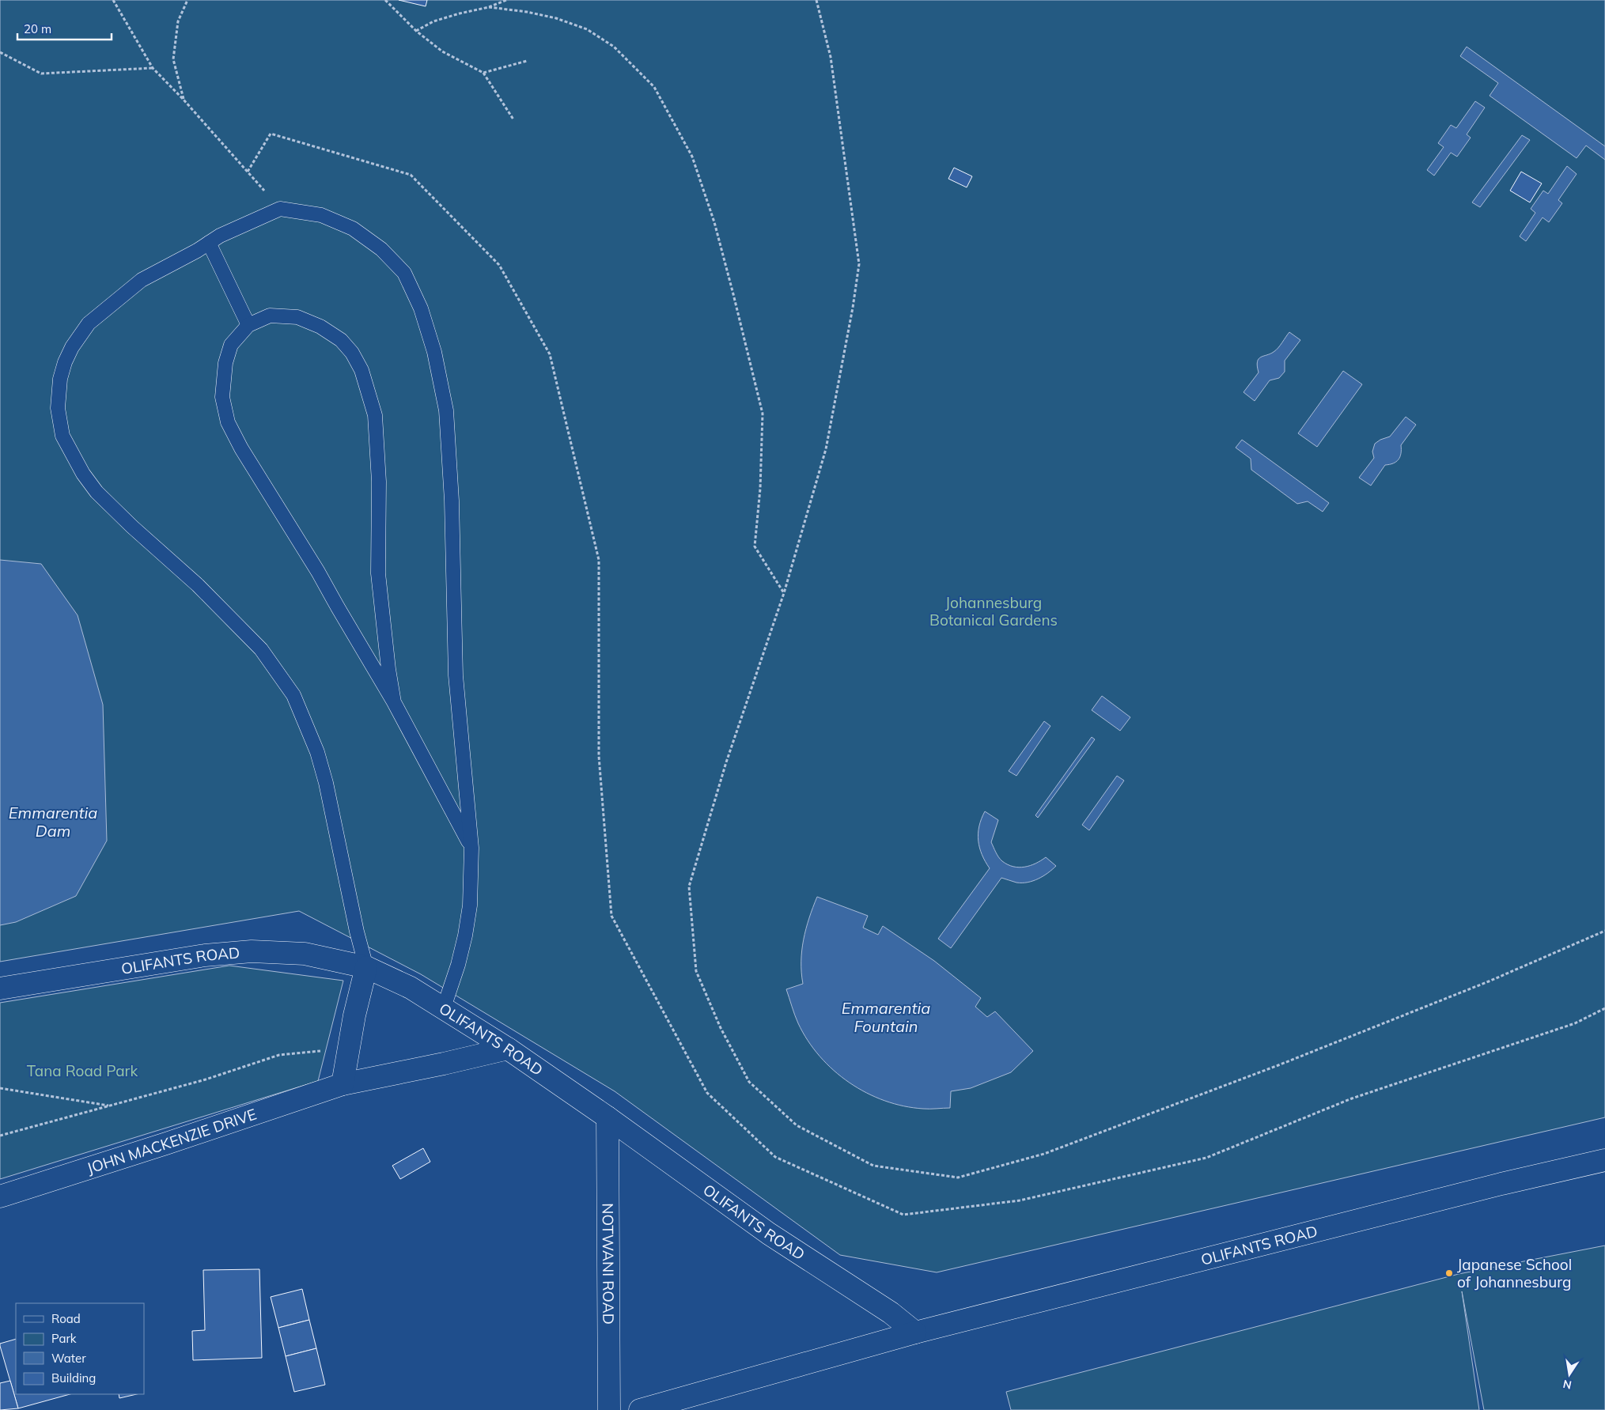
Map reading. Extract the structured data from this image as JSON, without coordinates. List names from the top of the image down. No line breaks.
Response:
{"streets":{"street":["OLIFANTS ROAD","JOHN MACKENZIE DRIVE","NOTWANI ROAD"]},"crossings":[["OLIFANTS ROAD","JOHN MACKENZIE DRIVE"],["OLIFANTS ROAD","NOTWANI ROAD"]],"water":["Emmarentia Dam","Emmarentia Fountain"],"parks":["Johannesburg Botanical Gardens","Tana Road Park"],"places":["Japanese School of Johannesburg"],"legend":["Road","Park","Water","Building"],"scale_bar":"20 m","north":"bottom"}
